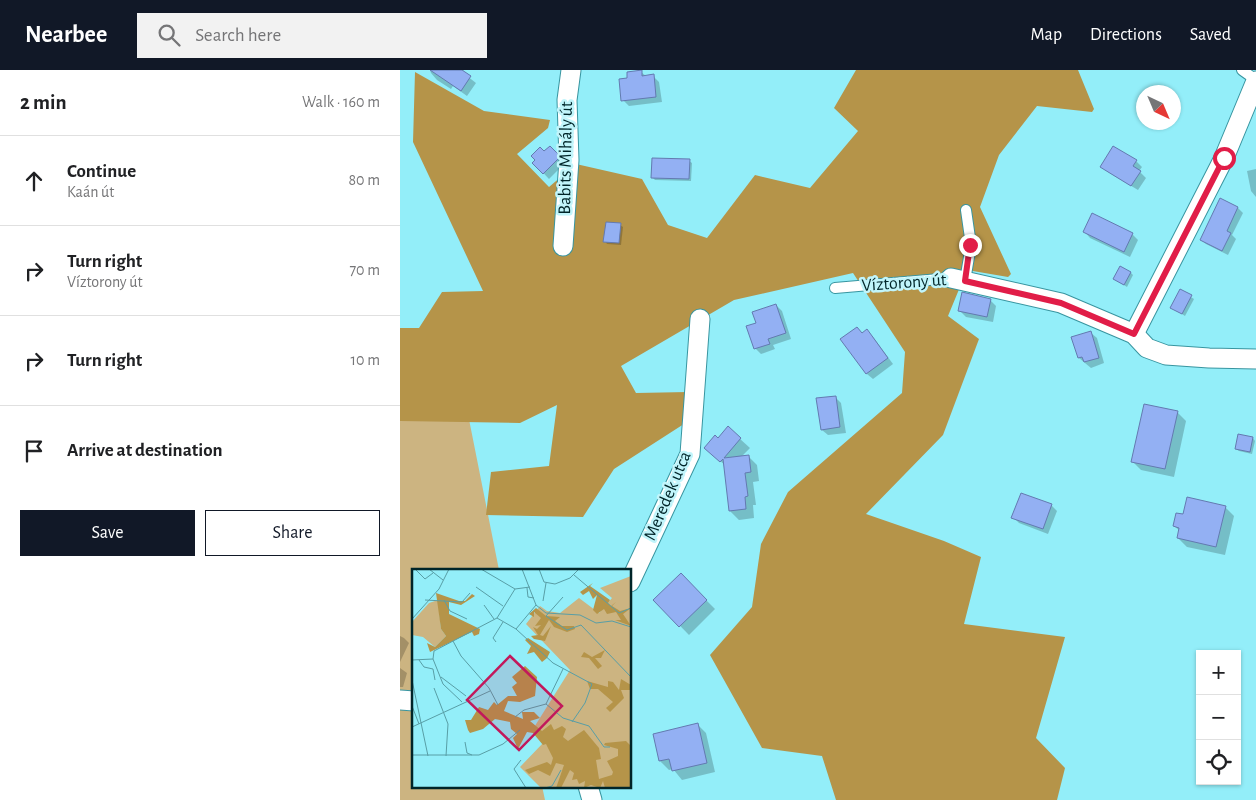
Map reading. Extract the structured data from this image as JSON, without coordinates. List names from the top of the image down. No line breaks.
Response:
{"streets":{"street":["Babits Mihály út","Víztorony út","Meredek utca"]},"north":"bottom right","page":{"header":"Nearbee","search":"Search here","nav":["Map","Directions","Saved"],"heading":["2 min","Walk · 160 m"],"list":[["Continue","Kaán út","80 m"],["Turn right","Víztorony út","70 m"],["Turn right","10 m"],"Arrive at destination"],"buttons":["Save","Share"],"map_buttons":["+","−"]}}
